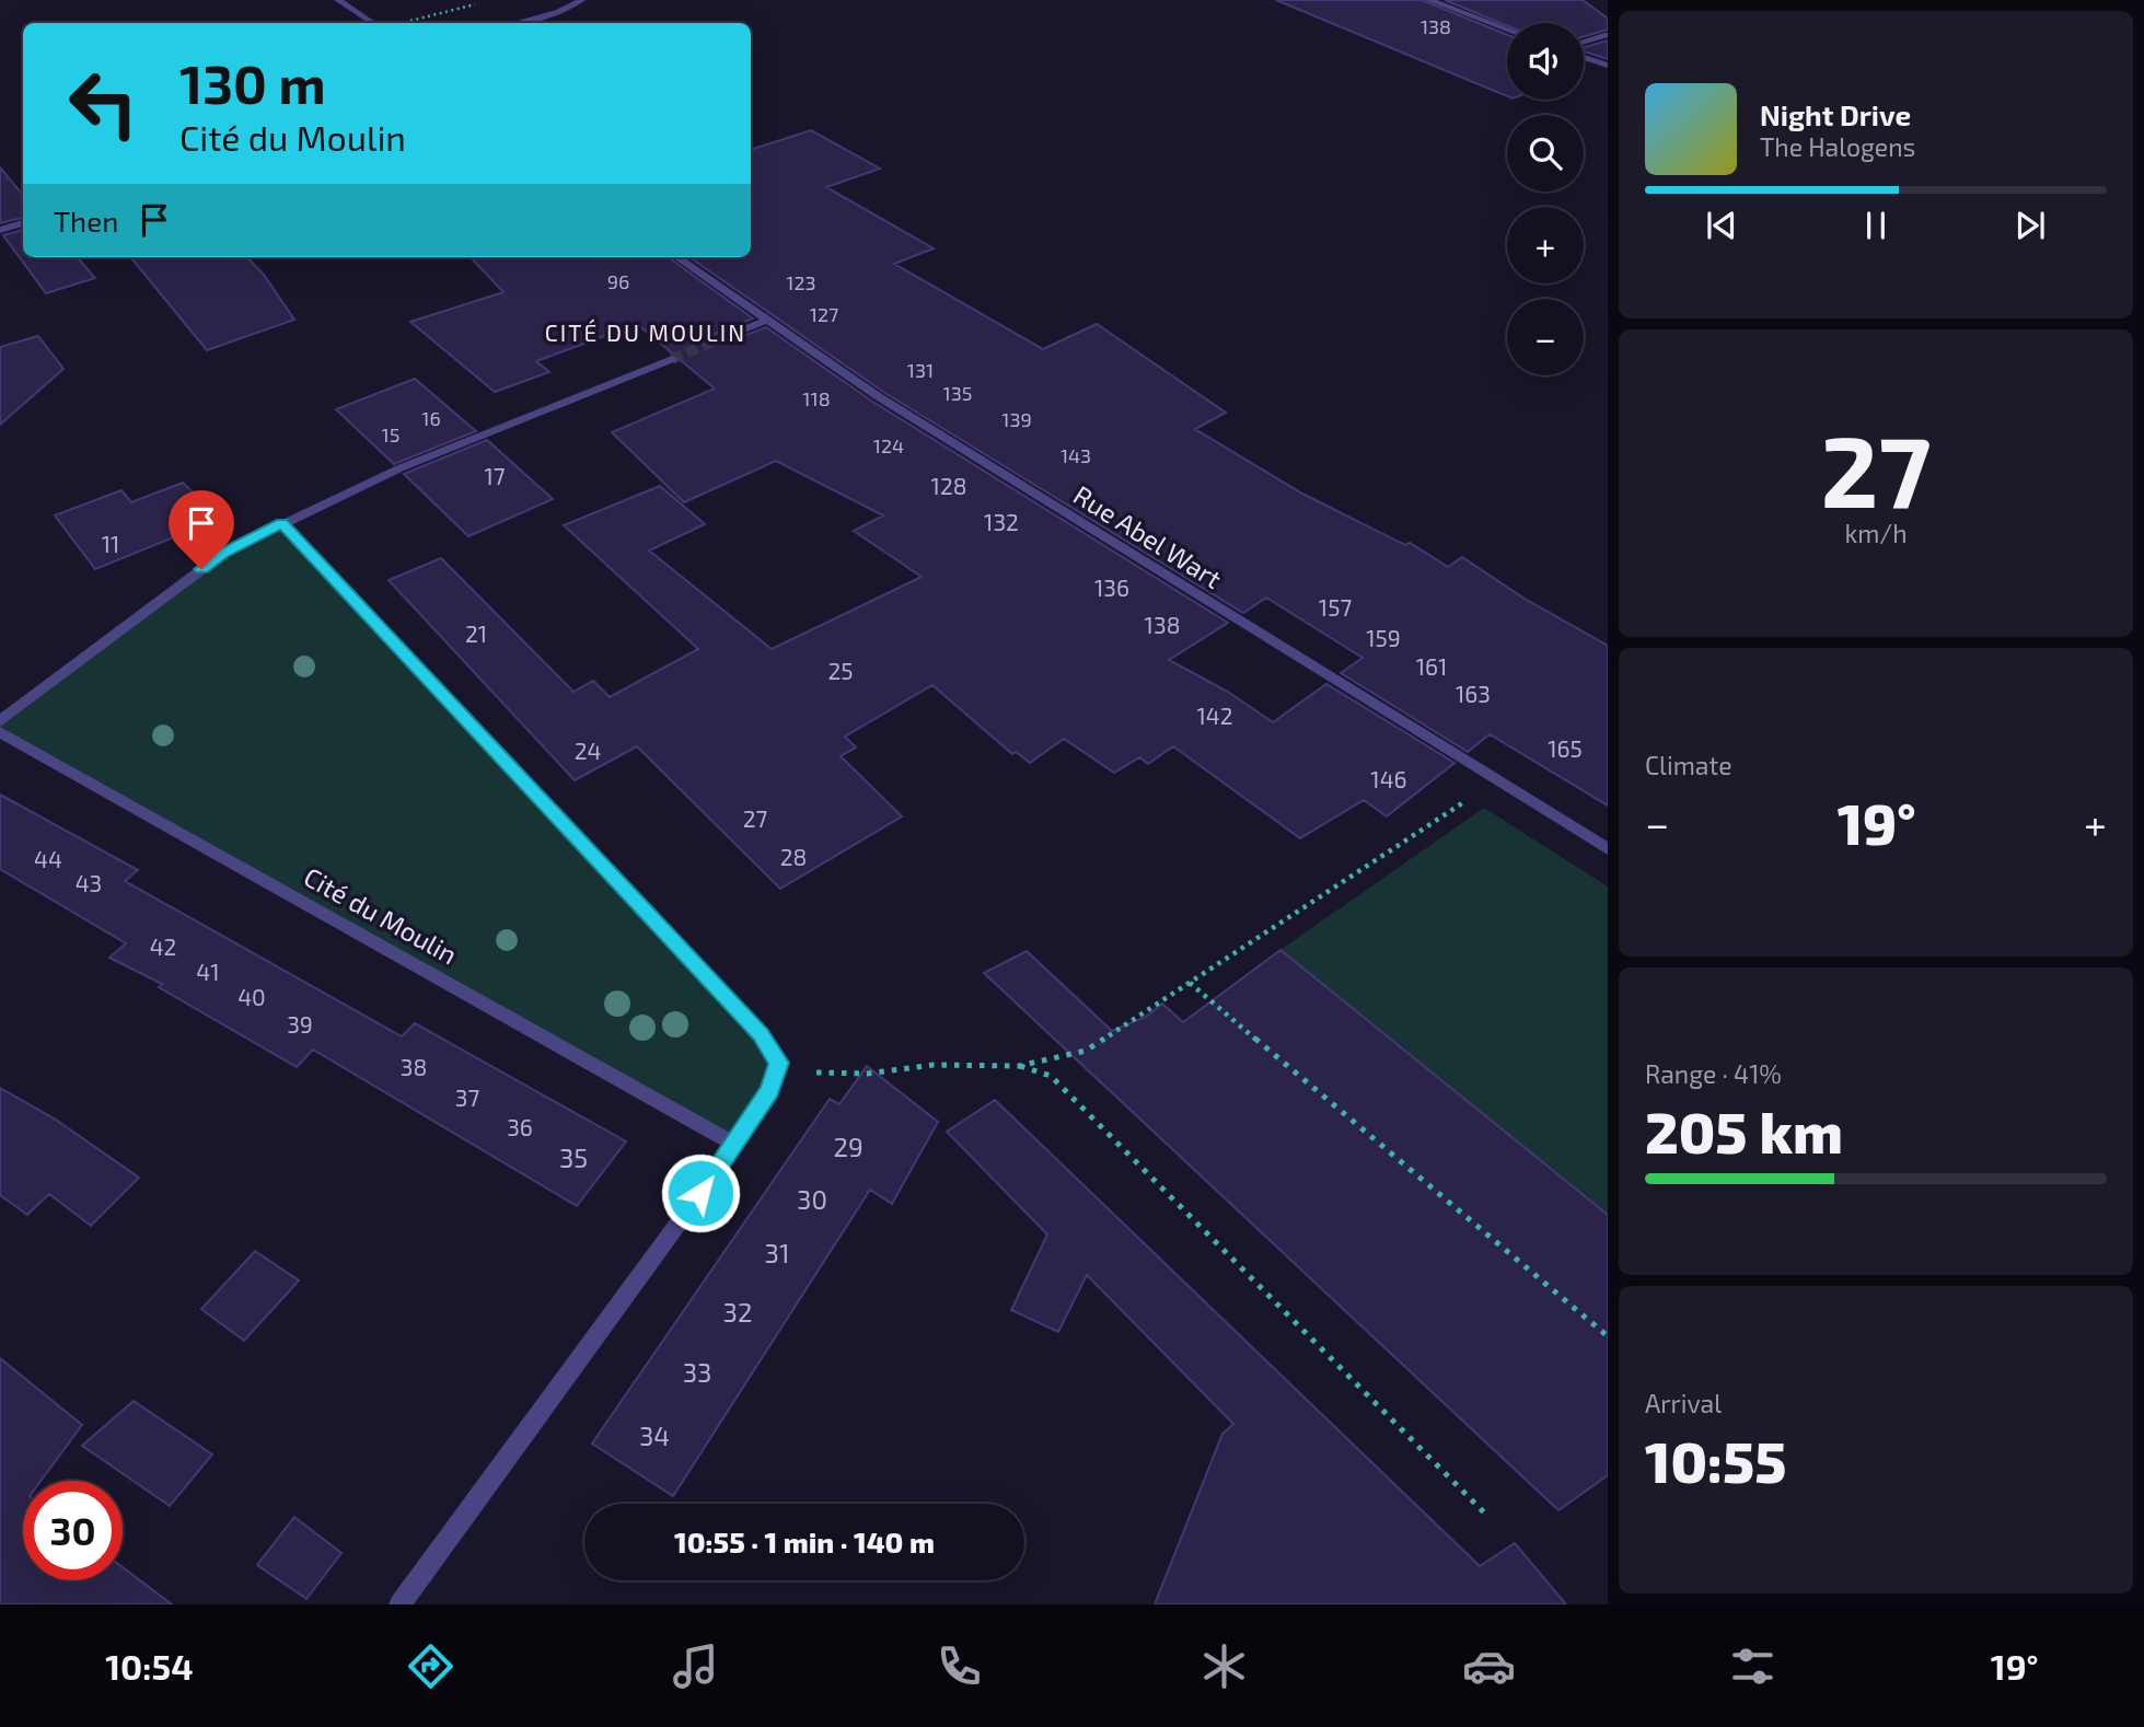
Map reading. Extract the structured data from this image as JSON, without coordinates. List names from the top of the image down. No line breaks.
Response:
{"streets":{"street":["Rue Abel Wart","Cité du Moulin"]},"districts":["CITÉ DU MOULIN"],"house_numbers":["138","96","123","127","131","135","118","16","139","15","124","143","17","128","132","11","136","157","138","21","159","161","25","163","142","165","24","146","27","28","44","43","42","41","40","39","38","37","36","29","35","30","31","32","33","34"],"page":{"map_buttons":["+","−"],"turn":["130 m","Cité du Moulin"],"song":["Night Drive","The Halogens"],"then":"Then","tile":[["27","km/h"],"Climate",["Range · 41%","205 km"],["Arrival","10:55"]],"heat":["−","19°","+"],"limit":"30","trip":"10:55 · 1 min · 140 m","tabs":["10:54","19°"]}}
